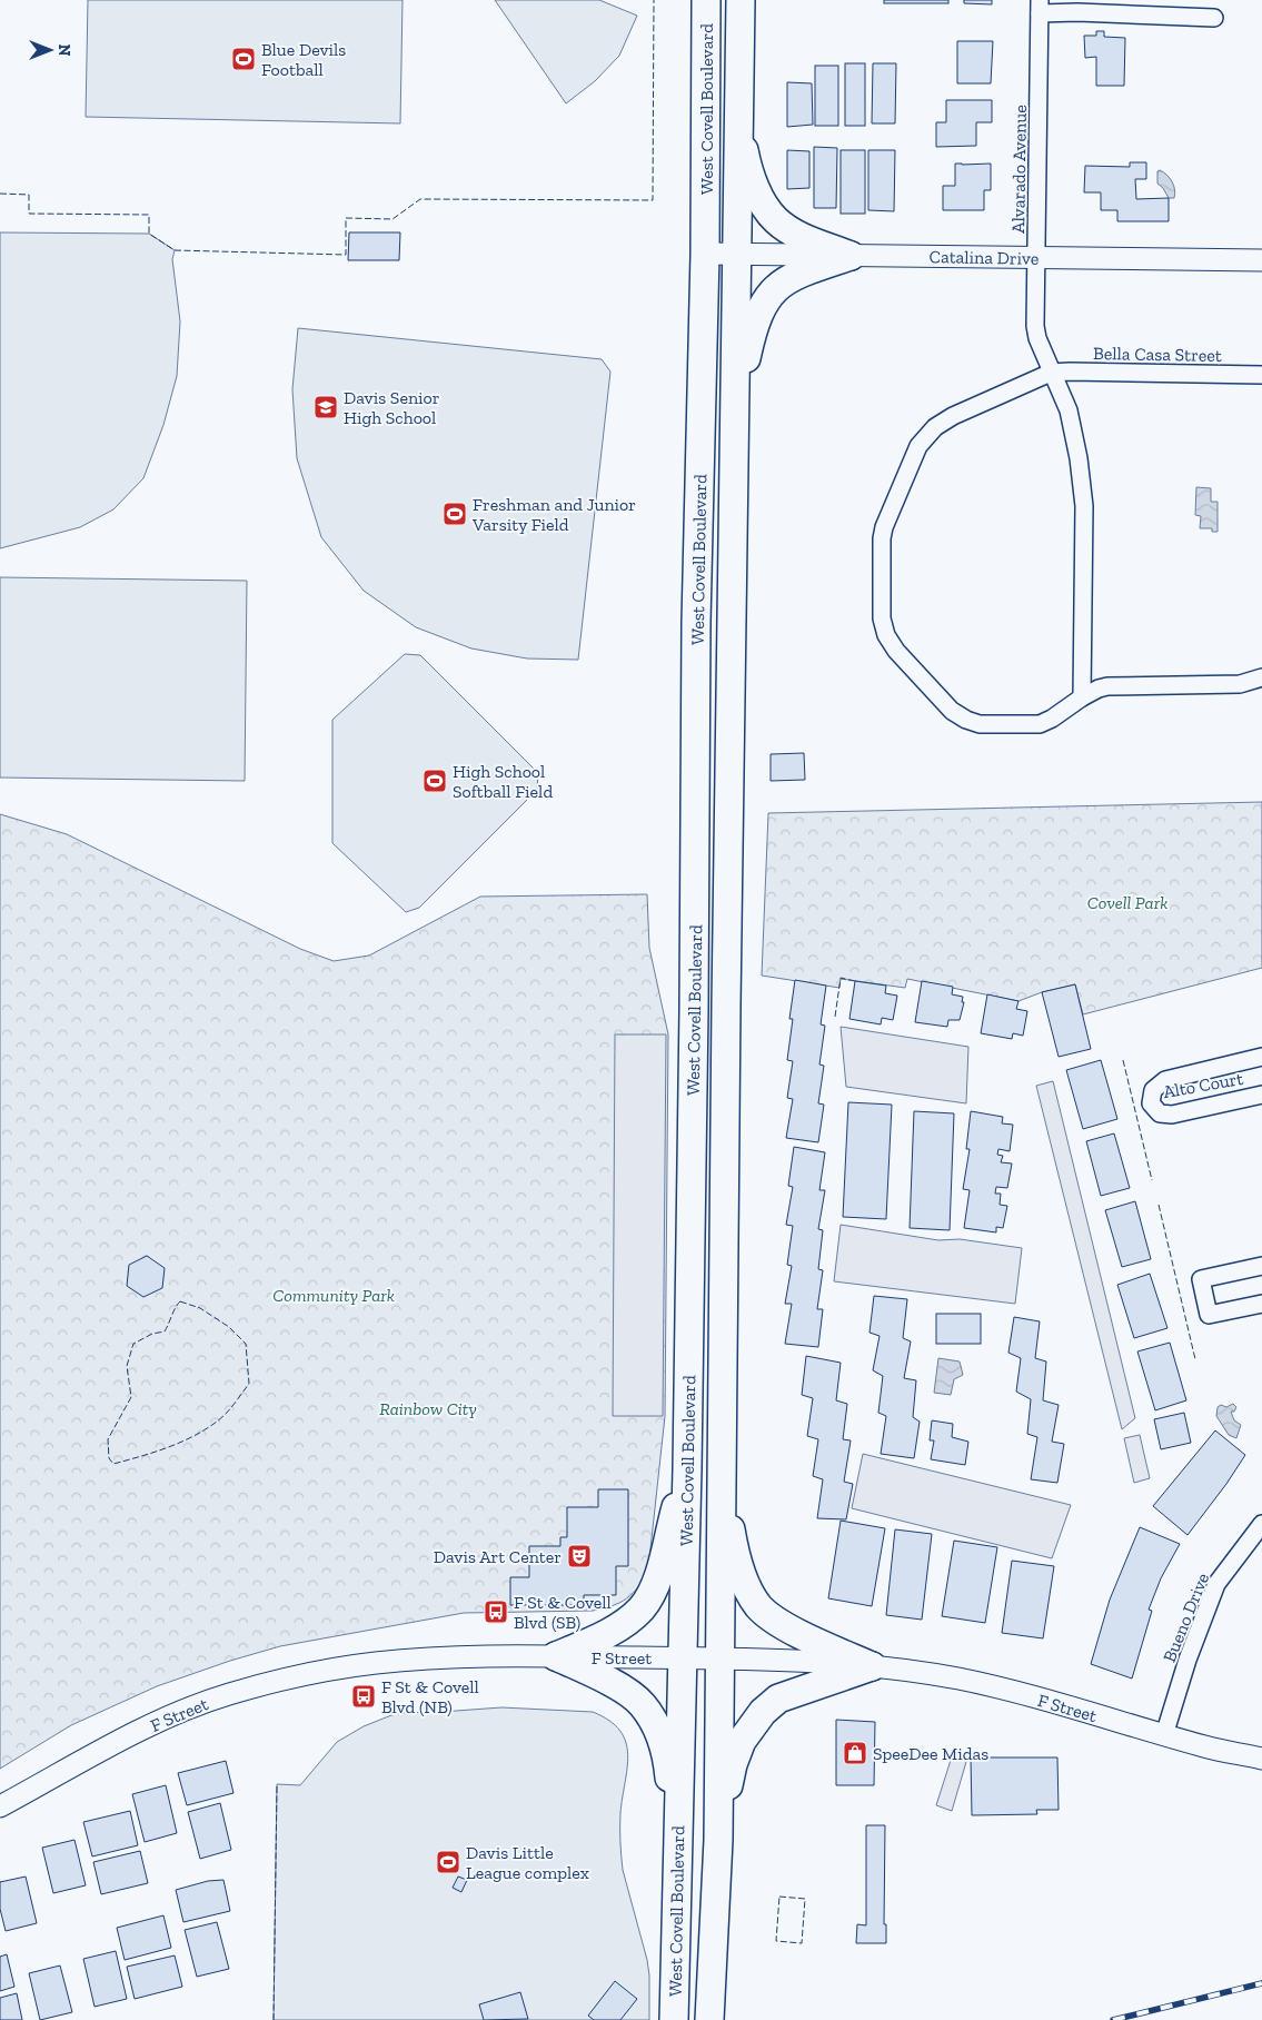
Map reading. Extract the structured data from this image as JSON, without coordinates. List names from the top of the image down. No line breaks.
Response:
{"streets":{"main road":["West Covell Boulevard"],"street":["Alvarado Avenue","Catalina Drive","Bella Casa Street","Alto Court","Bueno Drive","F Street"]},"crossings":[["West Covell Boulevard","Catalina Drive"],["West Covell Boulevard","F Street"],["Alvarado Avenue","Catalina Drive"],["Alvarado Avenue","Bella Casa Street"],["Bueno Drive","F Street"]],"parks":["Covell Park","Community Park","Rainbow City"],"places":{"sports":["Blue Devils Football","Freshman and Junior Varsity Field","High School Softball Field","Davis Little League complex"],"school or university":["Davis Senior High School"],"theatre":["Davis Art Center"],"bus stop":["F St & Covell Blvd (SB)","F St & Covell Blvd (NB)"],"shop":["SpeeDee Midas"]},"north":"right"}
